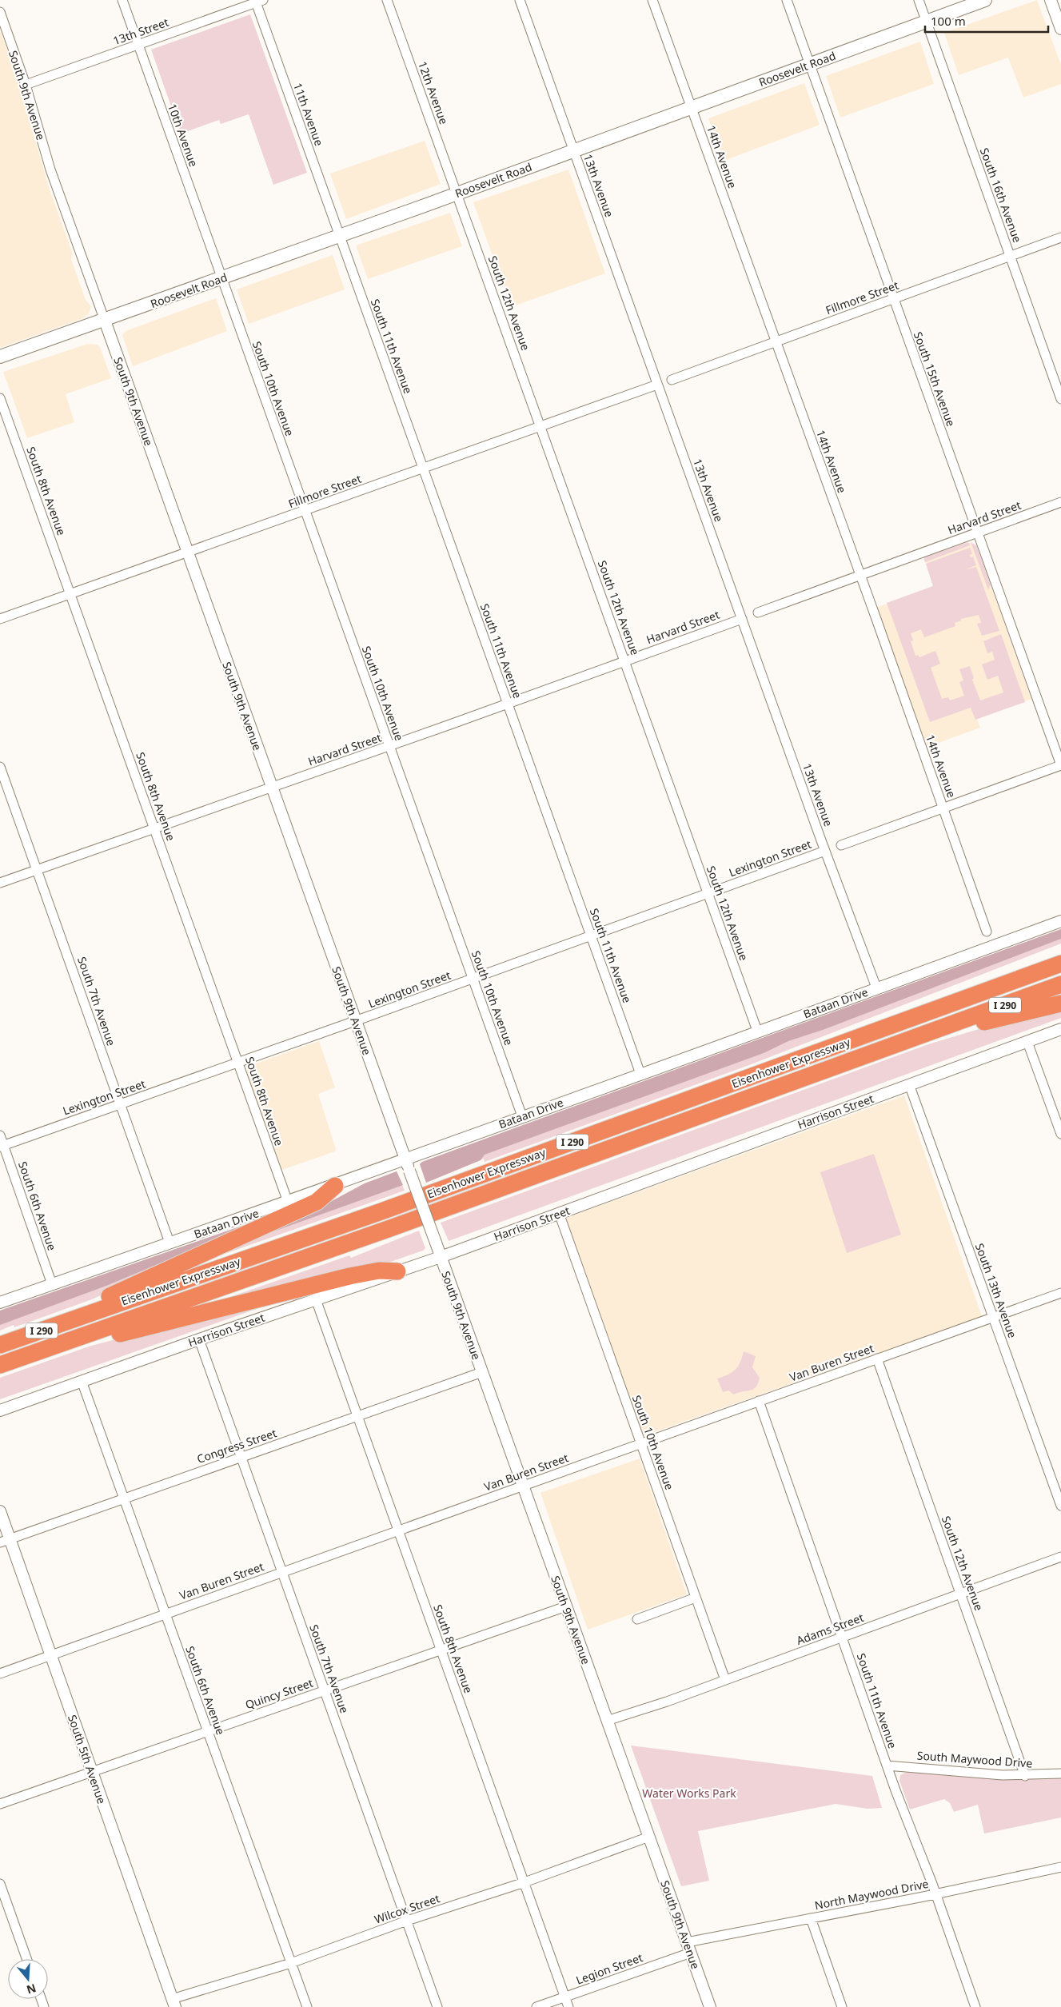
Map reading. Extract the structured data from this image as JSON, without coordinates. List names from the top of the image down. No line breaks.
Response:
{"streets":{"highway":["I 290","Eisenhower Expressway"],"main road":["Roosevelt Road"],"street":["13th Street","12th Avenue","South 9th Avenue","11th Avenue","10th Avenue","14th Avenue","13th Avenue","South 16th Avenue","Fillmore Street","South 12th Avenue","South 11th Avenue","South 15th Avenue","South 10th Avenue","South 8th Avenue","Harvard Street","Lexington Street","South 7th Avenue","Bataan Drive","Harrison Street","South 6th Avenue","South 13th Avenue","Van Buren Street","Congress Street","Adams Street","Quincy Street","South 5th Avenue","South Maywood Drive","North Maywood Drive","Wilcox Street","Legion Street"]},"crossings":[["13th Street","South 9th Avenue"],["13th Street","11th Avenue"],["13th Street","10th Avenue"],["Roosevelt Road","12th Avenue"],["Roosevelt Road","South 9th Avenue"],["Roosevelt Road","11th Avenue"],["Roosevelt Road","10th Avenue"],["Roosevelt Road","14th Avenue"],["Roosevelt Road","13th Avenue"],["Roosevelt Road","South 16th Avenue"],["Roosevelt Road","South 12th Avenue"],["Roosevelt Road","South 11th Avenue"],["Roosevelt Road","South 15th Avenue"],["Roosevelt Road","South 10th Avenue"],["12th Avenue","South 12th Avenue"],["South 9th Avenue","Fillmore Street"],["South 9th Avenue","Harvard Street"],["South 9th Avenue","Lexington Street"],["South 9th Avenue","Bataan Drive"],["South 9th Avenue","Harrison Street"],["South 9th Avenue","Van Buren Street"],["South 9th Avenue","Congress Street"],["South 9th Avenue","Adams Street"],["South 9th Avenue","Quincy Street"],["South 9th Avenue","North Maywood Drive"],["South 9th Avenue","Wilcox Street"],["South 9th Avenue","Legion Street"],["11th Avenue","South 11th Avenue"],["10th Avenue","South 10th Avenue"],["14th Avenue","Fillmore Street"],["14th Avenue","Harvard Street"],["13th Avenue","Fillmore Street"],["13th Avenue","Harvard Street"],["13th Avenue","Lexington Street"],["13th Avenue","Bataan Drive"],["South 16th Avenue","Fillmore Street"],["Fillmore Street","South 12th Avenue"],["Fillmore Street","South 11th Avenue"],["Fillmore Street","South 15th Avenue"],["Fillmore Street","South 10th Avenue"],["Fillmore Street","South 8th Avenue"],["South 12th Avenue","Harvard Street"],["South 12th Avenue","Lexington Street"],["South 12th Avenue","Bataan Drive"],["South 12th Avenue","Van Buren Street"],["South 12th Avenue","Adams Street"],["South 12th Avenue","South Maywood Drive"],["South 11th Avenue","Harvard Street"],["South 11th Avenue","Lexington Street"],["South 11th Avenue","Bataan Drive"],["South 11th Avenue","Van Buren Street"],["South 11th Avenue","Adams Street"],["South 11th Avenue","South Maywood Drive"],["South 11th Avenue","North Maywood Drive"],["South 15th Avenue","Harvard Street"],["South 10th Avenue","Harvard Street"],["South 10th Avenue","Lexington Street"],["South 10th Avenue","Bataan Drive"],["South 10th Avenue","Harrison Street"],["South 10th Avenue","Van Buren Street"],["South 10th Avenue","Adams Street"],["South 8th Avenue","Harvard Street"],["South 8th Avenue","Lexington Street"],["South 8th Avenue","Bataan Drive"],["South 8th Avenue","Harrison Street"],["South 8th Avenue","Van Buren Street"],["South 8th Avenue","Congress Street"],["South 8th Avenue","Quincy Street"],["South 8th Avenue","Wilcox Street"],["South 8th Avenue","Legion Street"],["Harvard Street","South 7th Avenue"],["Lexington Street","South 7th Avenue"],["Lexington Street","South 6th Avenue"],["South 7th Avenue","Bataan Drive"],["South 7th Avenue","Harrison Street"],["South 7th Avenue","Van Buren Street"],["South 7th Avenue","Congress Street"],["South 7th Avenue","Quincy Street"],["South 7th Avenue","Wilcox Street"],["Bataan Drive","South 6th Avenue"],["Harrison Street","South 6th Avenue"],["Harrison Street","South 13th Avenue"],["South 6th Avenue","Van Buren Street"],["South 6th Avenue","Congress Street"],["South 6th Avenue","Quincy Street"],["South 6th Avenue","Wilcox Street"],["South 13th Avenue","Van Buren Street"],["Van Buren Street","South 5th Avenue"],["Congress Street","South 5th Avenue"],["Quincy Street","South 5th Avenue"],["South 5th Avenue","Wilcox Street"],["North Maywood Drive","Legion Street"]],"parks":["Water Works Park"],"scale_bar":"100 m","north":"bottom"}
